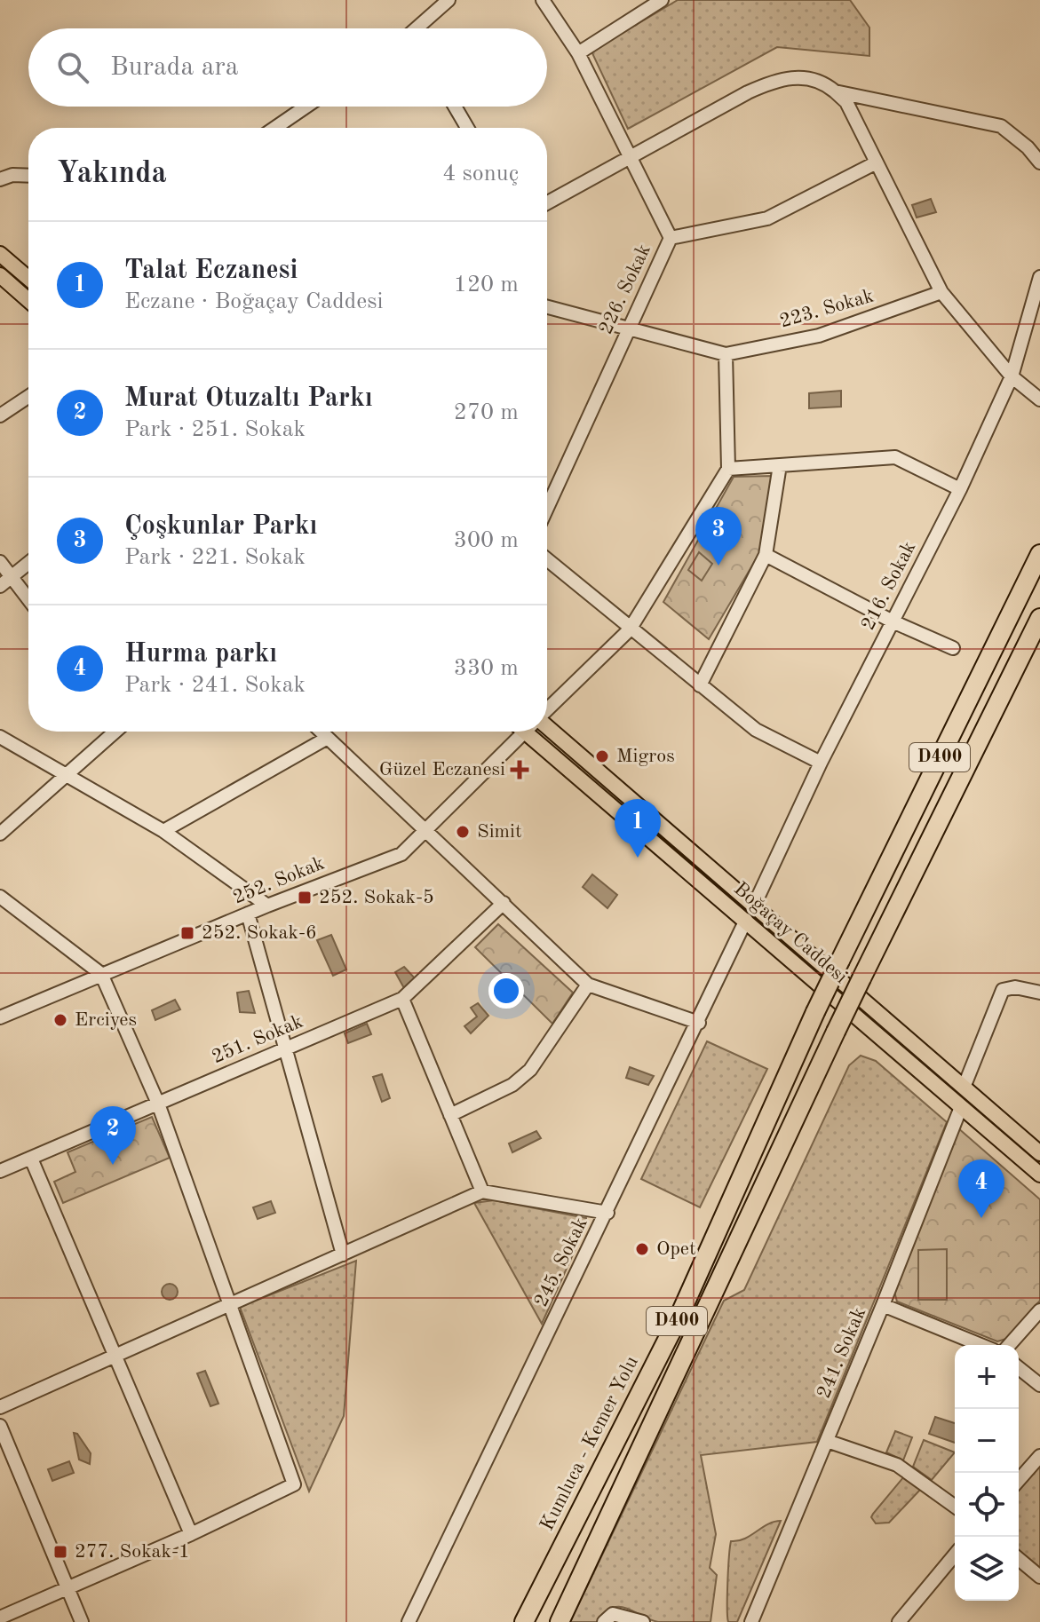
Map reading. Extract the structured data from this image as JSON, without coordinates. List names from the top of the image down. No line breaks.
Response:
{"streets":{"highway":["D400","Kumluca - Kemer Yolu"],"main road":["Boğaçay Caddesi"],"street":["226. Sokak","223. Sokak","216. Sokak","252. Sokak","251. Sokak","245. Sokak","241. Sokak"]},"crossings":[["226. Sokak","223. Sokak"],["216. Sokak","Boğaçay Caddesi"],["Boğaçay Caddesi","245. Sokak"],["Boğaçay Caddesi","241. Sokak"]],"places":{"other":["Migros","Simit","Erciyes","Opet"],"health":["Güzel Eczanesi"],"transit":["252. Sokak-5","252. Sokak-6","277. Sokak-1"]},"page":{"search":"Burada ara","heading":["Yakında","4 sonuç"],"list":[{"mark":"1","name":"Talat Eczanesi","note":"Eczane · Boğaçay Caddesi","value":"120 m"},{"mark":"2","name":"Murat Otuzaltı Parkı","note":"Park · 251. Sokak","value":"270 m"},{"mark":"3","name":"Çoşkunlar Parkı","note":"Park · 221. Sokak","value":"300 m"},{"mark":"4","name":"Hurma parkı","note":"Park · 241. Sokak","value":"330 m"}],"pins":["3","1","2","4"],"map_buttons":["+","−"]}}
